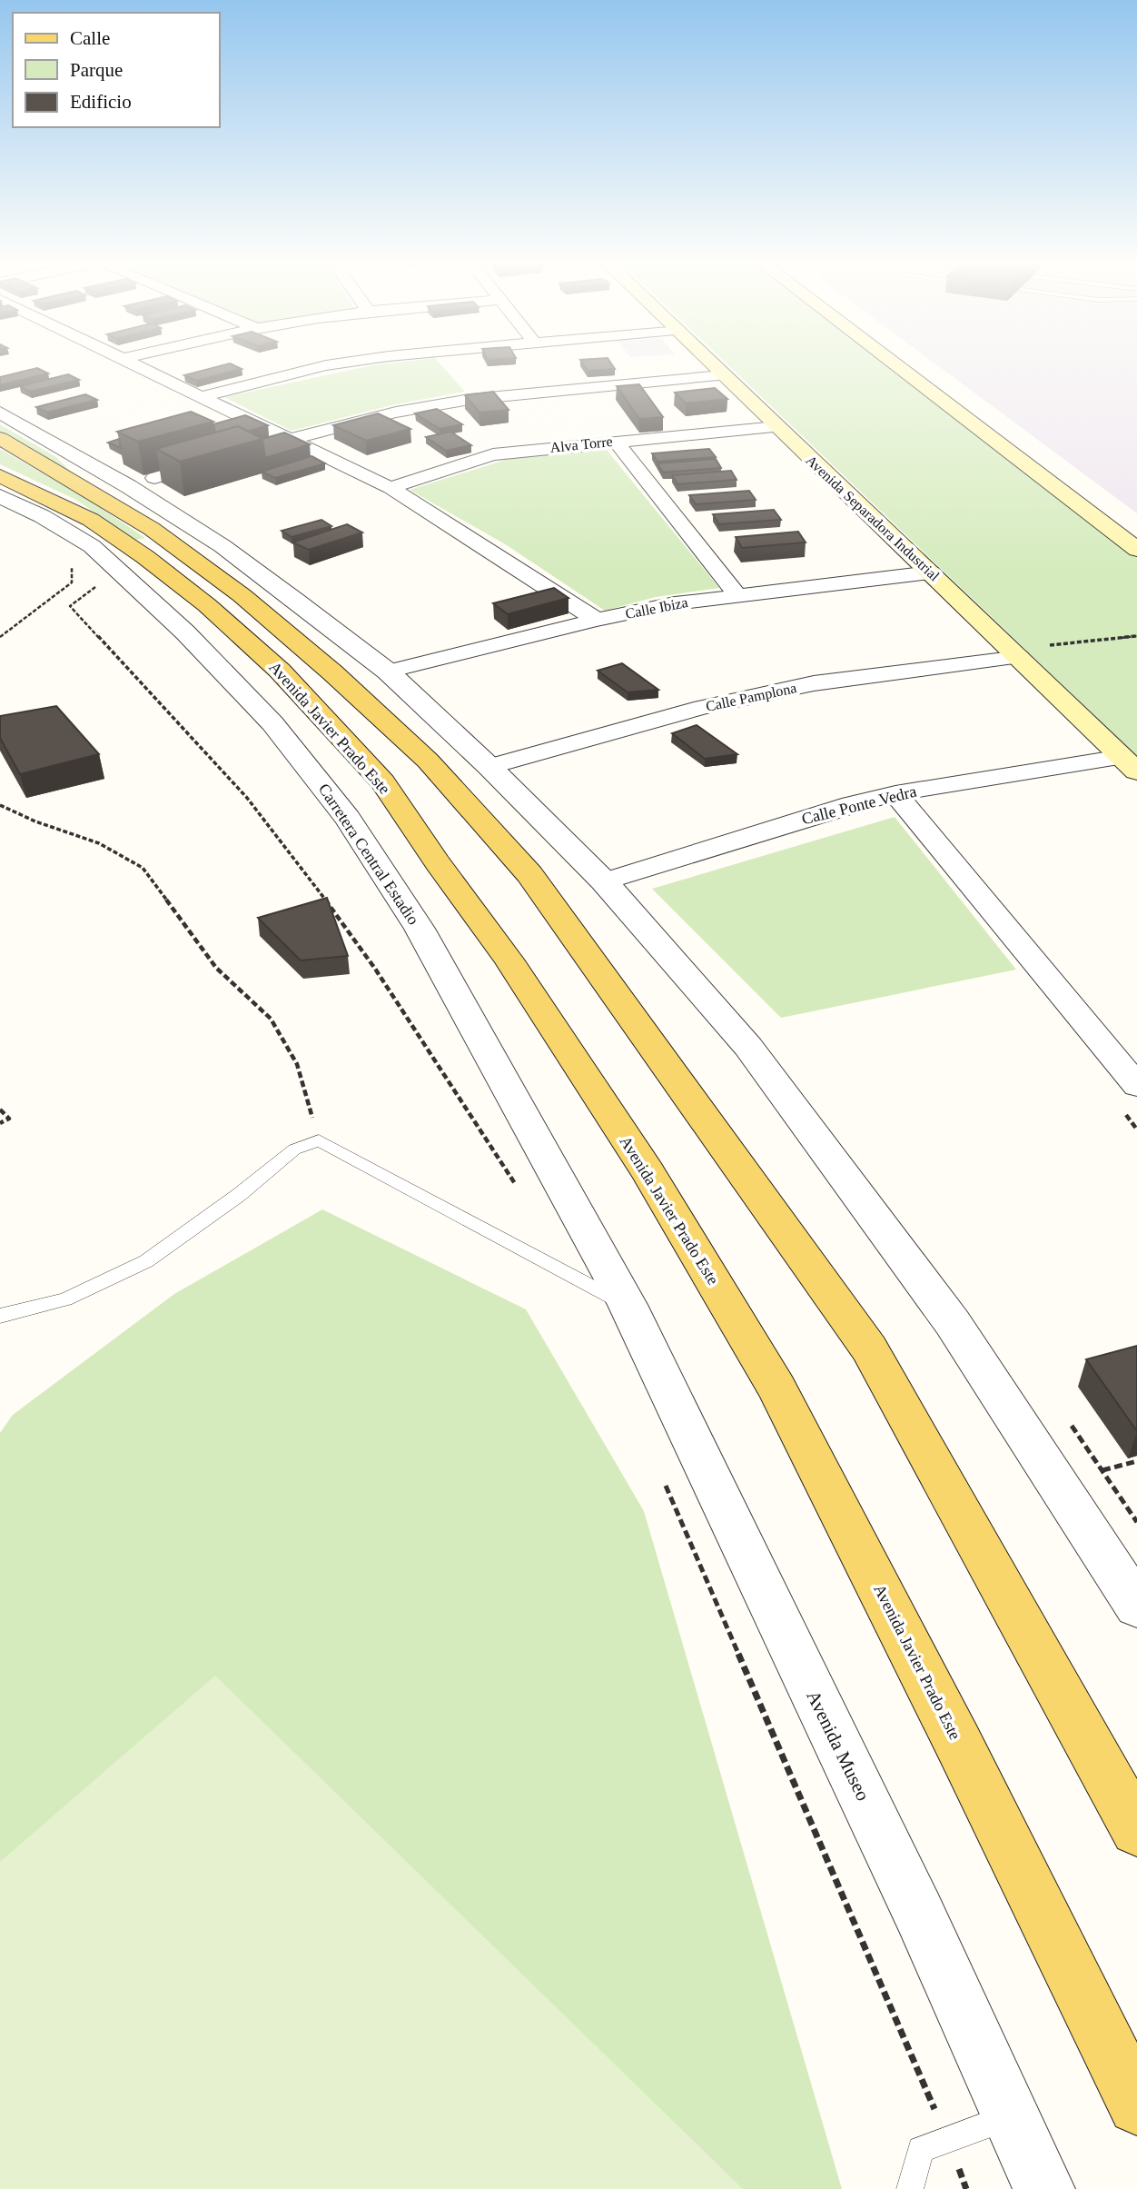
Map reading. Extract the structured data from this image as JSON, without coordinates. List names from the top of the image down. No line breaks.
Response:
{"streets":{"main road":["Avenida Separadora Industrial","Avenida Javier Prado Este"],"street":["Alva Torre","Calle Ibiza","Calle Pamplona","Calle Ponte Vedra","Carretera Central Estadio","Avenida Museo"]},"crossings":[["Alva Torre","Avenida Separadora Industrial"],["Avenida Separadora Industrial","Calle Ibiza"],["Avenida Separadora Industrial","Calle Pamplona"],["Avenida Separadora Industrial","Calle Ponte Vedra"],["Carretera Central Estadio","Avenida Museo"]],"legend":["Calle","Parque","Edificio"]}
